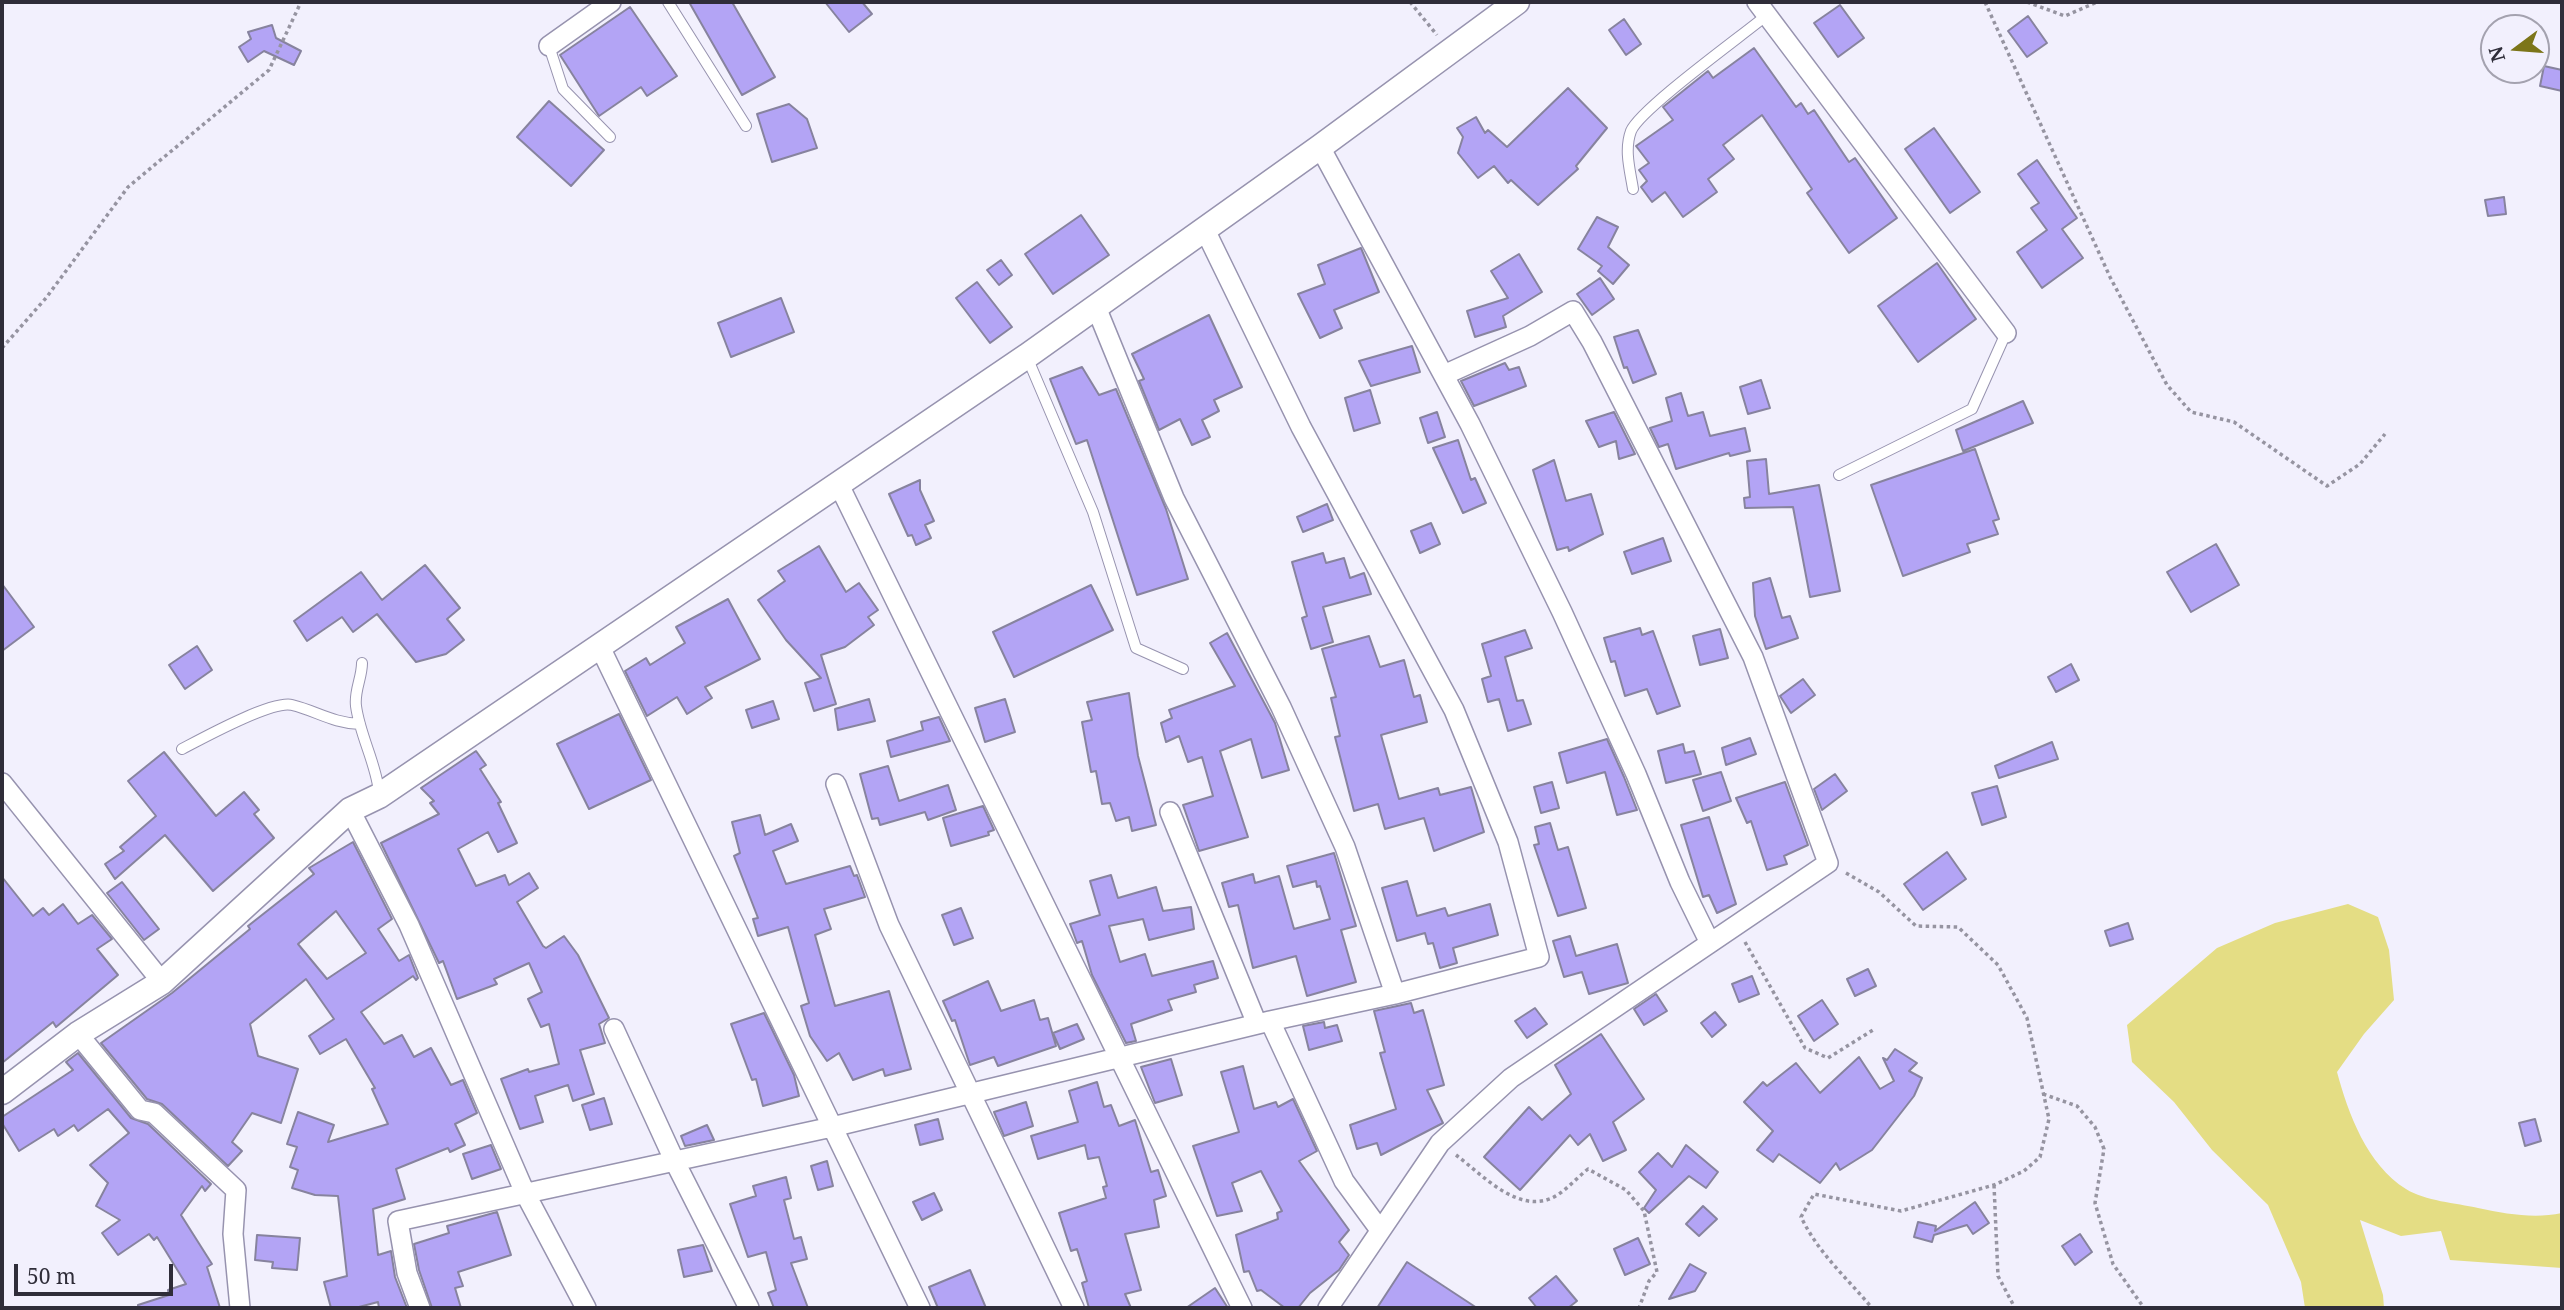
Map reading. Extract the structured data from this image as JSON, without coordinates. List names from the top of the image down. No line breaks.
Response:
{"scale_bar":"50 m","north":"left"}
